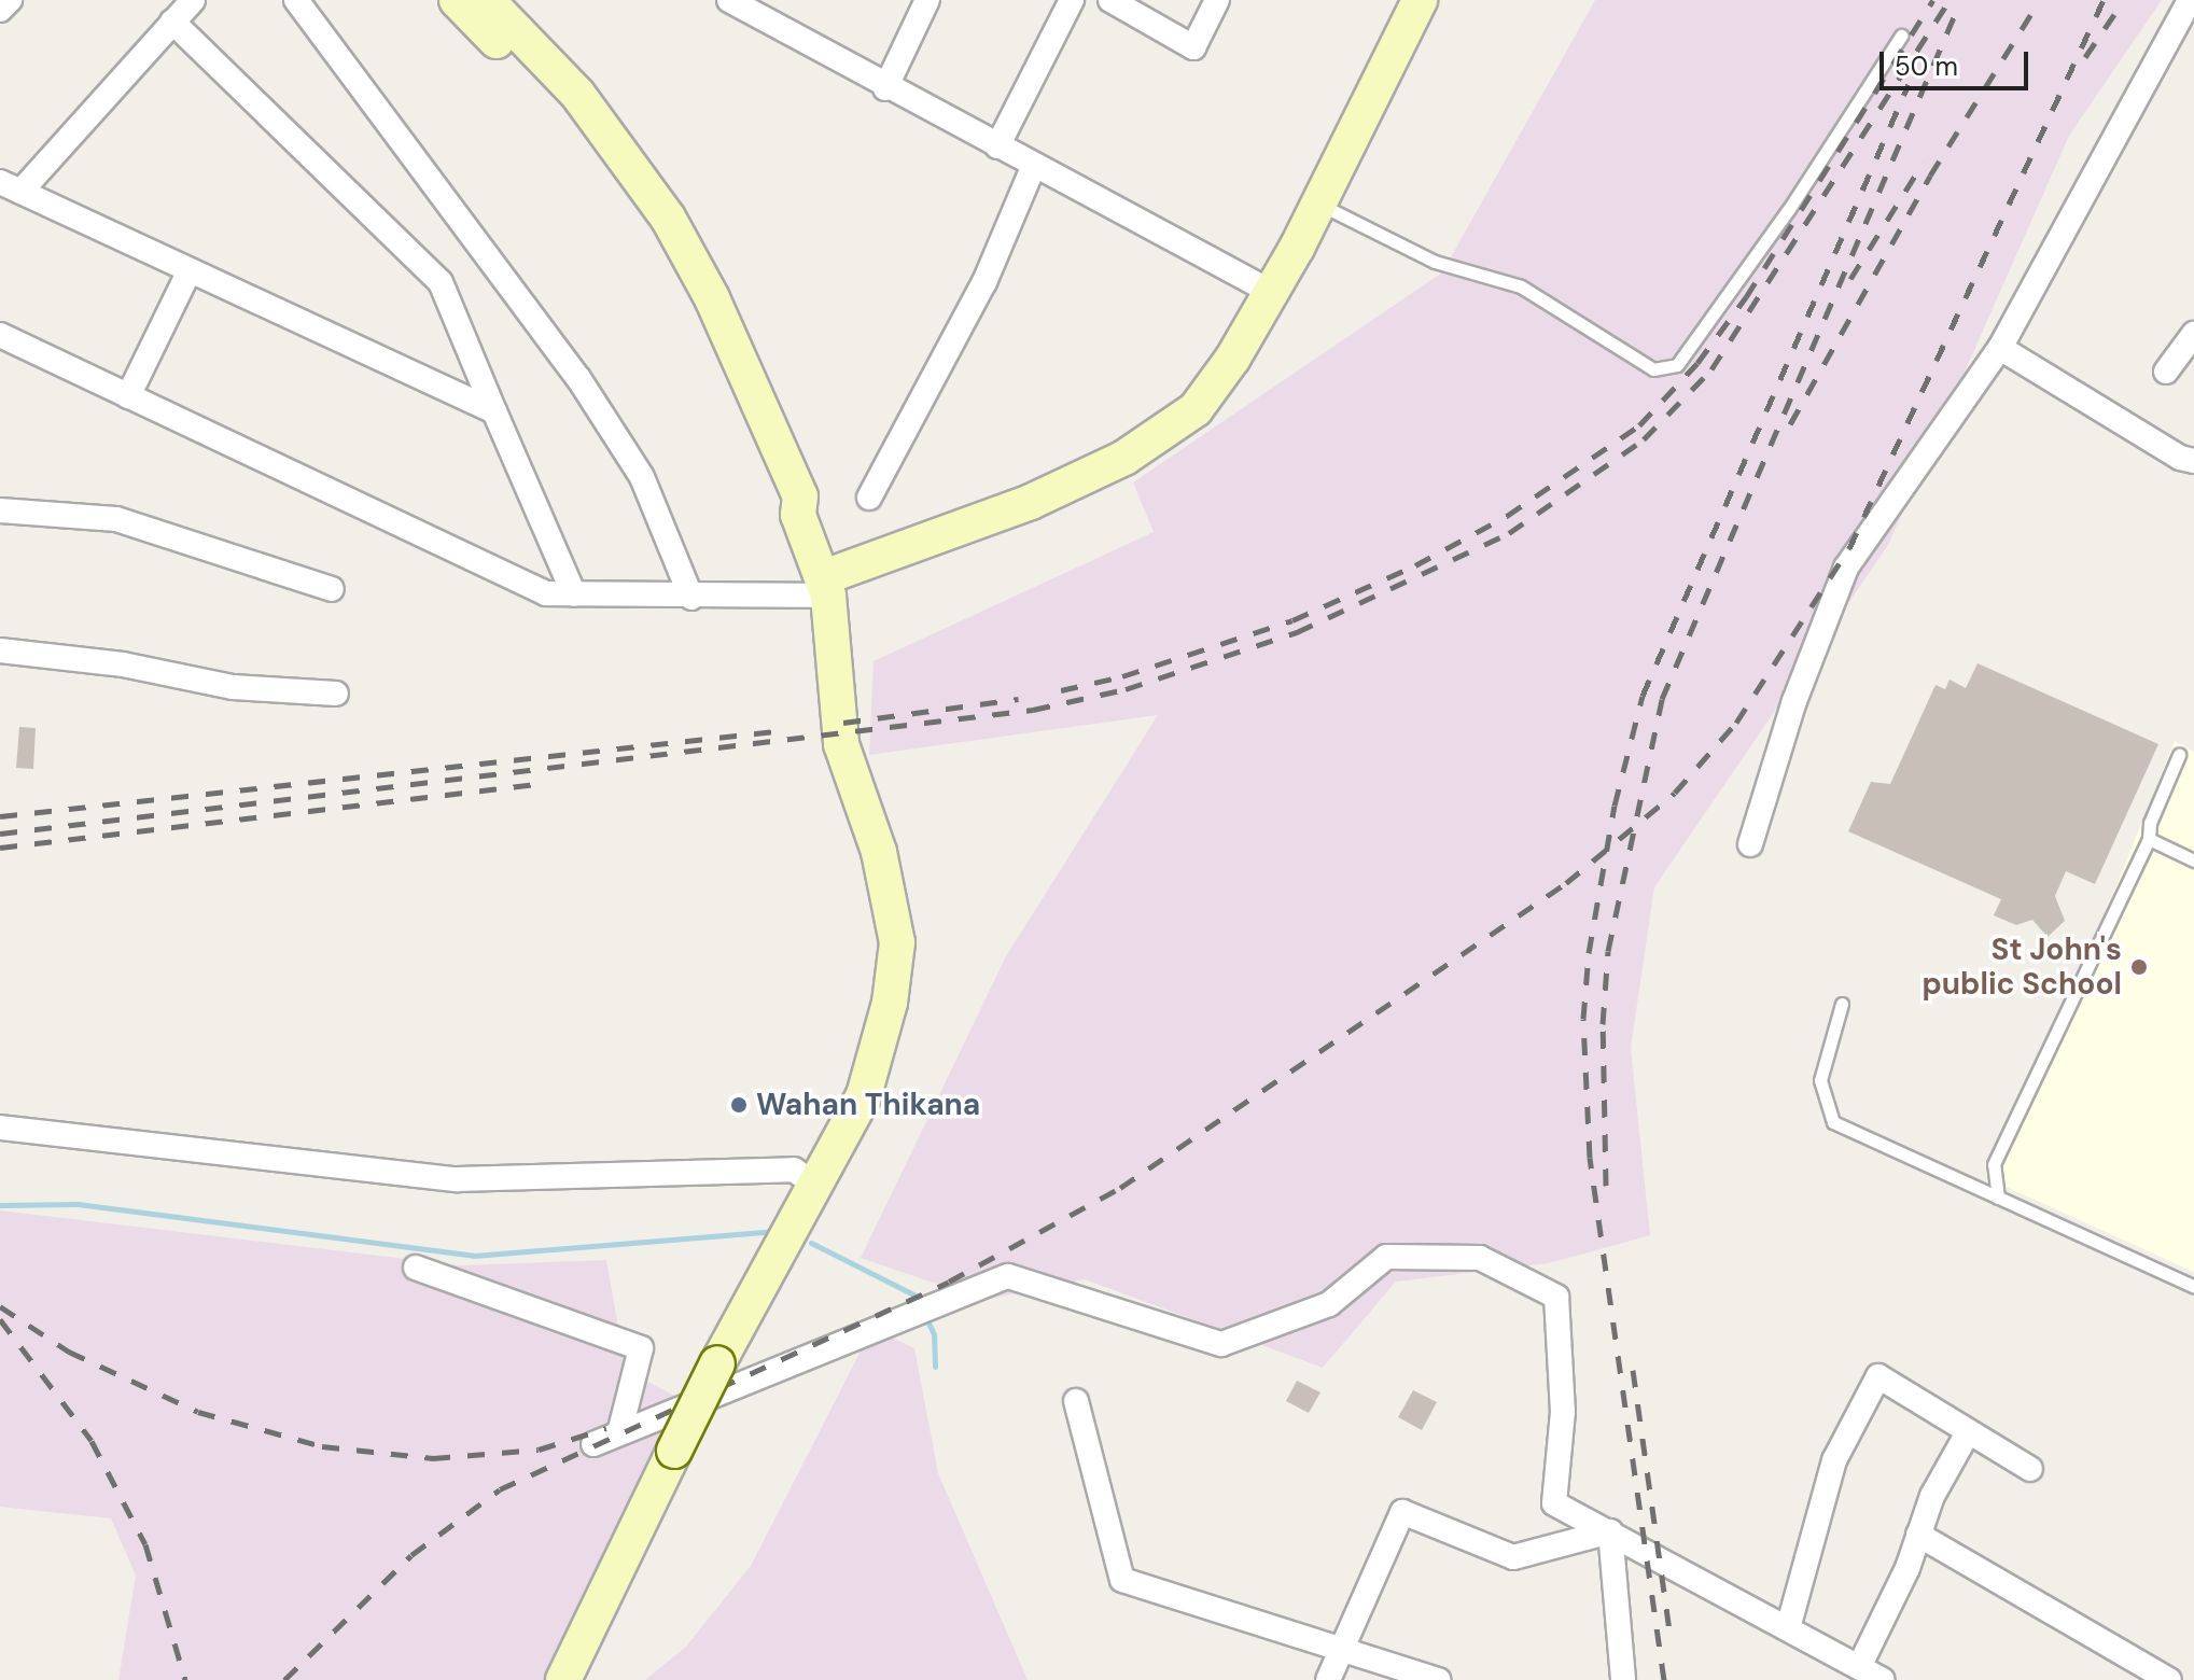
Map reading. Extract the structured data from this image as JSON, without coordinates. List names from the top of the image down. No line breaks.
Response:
{"places":["St John's public School","Wahan Thikana"],"scale_bar":"50 m"}
